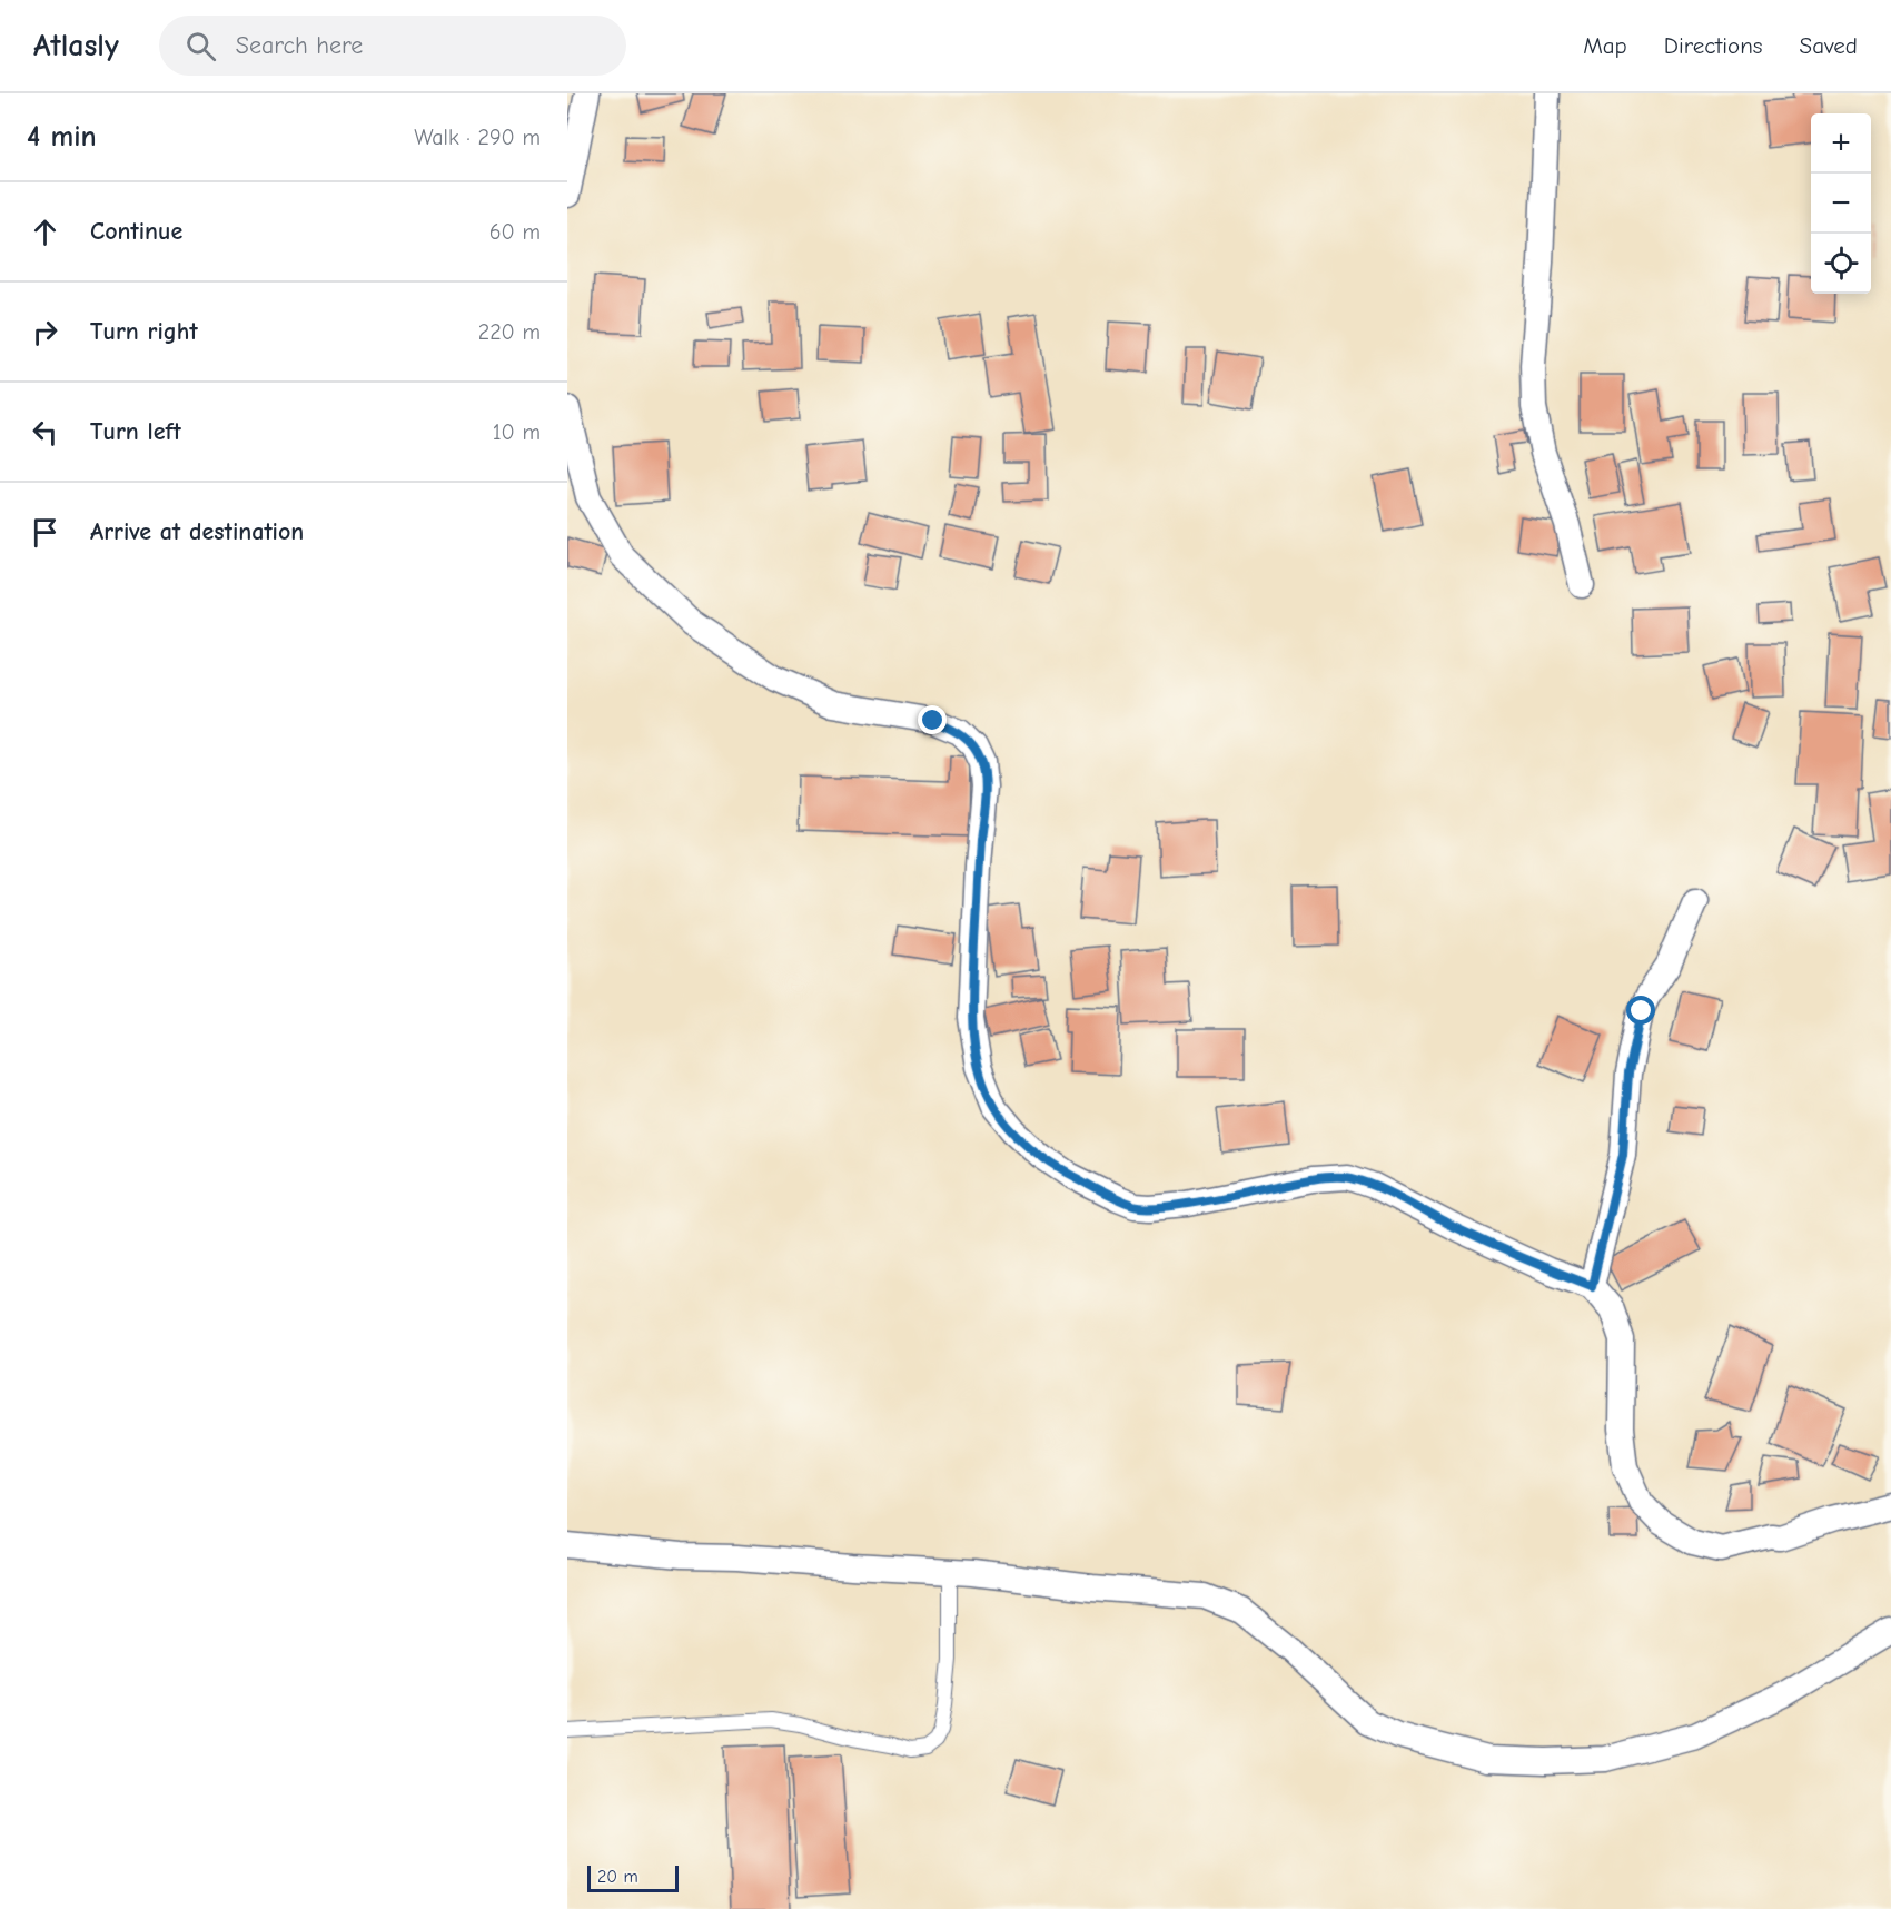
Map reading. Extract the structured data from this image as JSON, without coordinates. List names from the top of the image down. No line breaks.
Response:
{"scale_bar":"20 m","page":{"header":"Atlasly","search":"Search here","nav":["Map","Directions","Saved"],"heading":["4 min","Walk · 290 m"],"map_buttons":["+","−"],"list":[["Continue","60 m"],["Turn right","220 m"],["Turn left","10 m"],"Arrive at destination"],"scale":"20 m"}}
